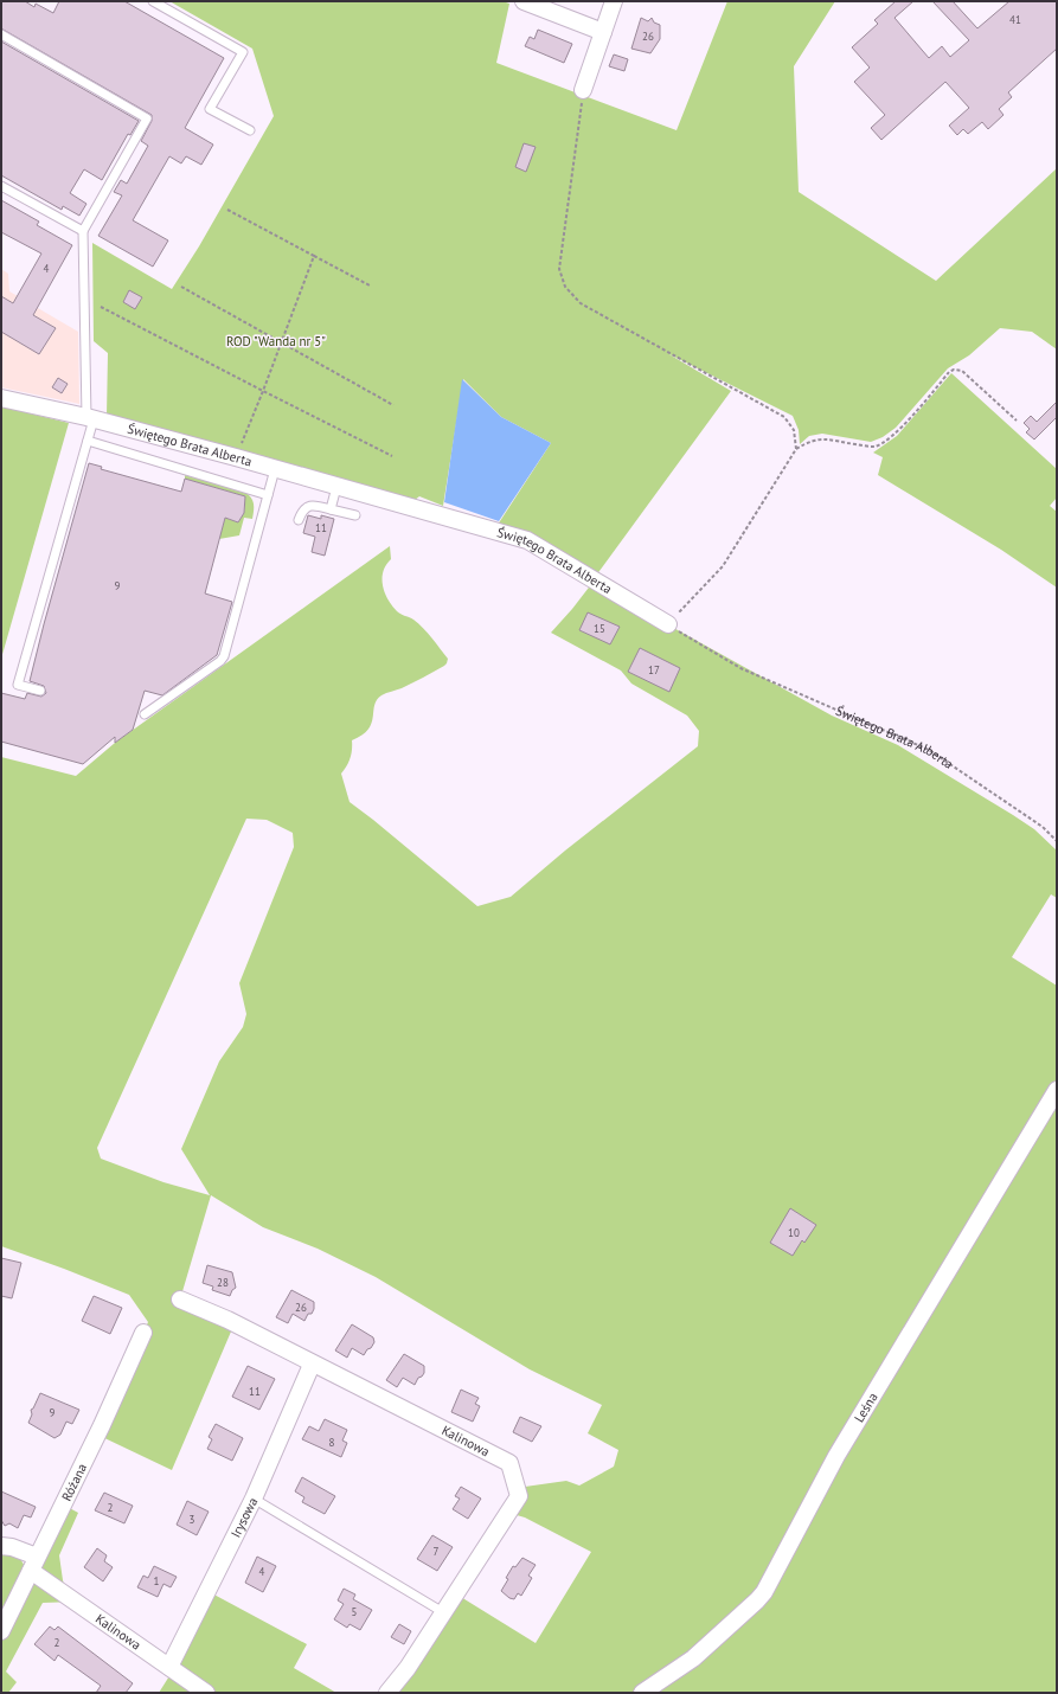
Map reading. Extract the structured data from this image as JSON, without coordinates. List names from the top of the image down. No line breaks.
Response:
{"streets":{"street":["Świętego Brata Alberta","Leśna","Kalinowa","Różana","Irysowa"]},"crossings":[["Kalinowa","Różana"],["Kalinowa","Irysowa"]],"parks":["ROD \"Wanda nr 5\""],"house_numbers":["41","26","4","11","9","15","17","10","28","26","11","9","8","2","3","7","4","1","5","2"]}
